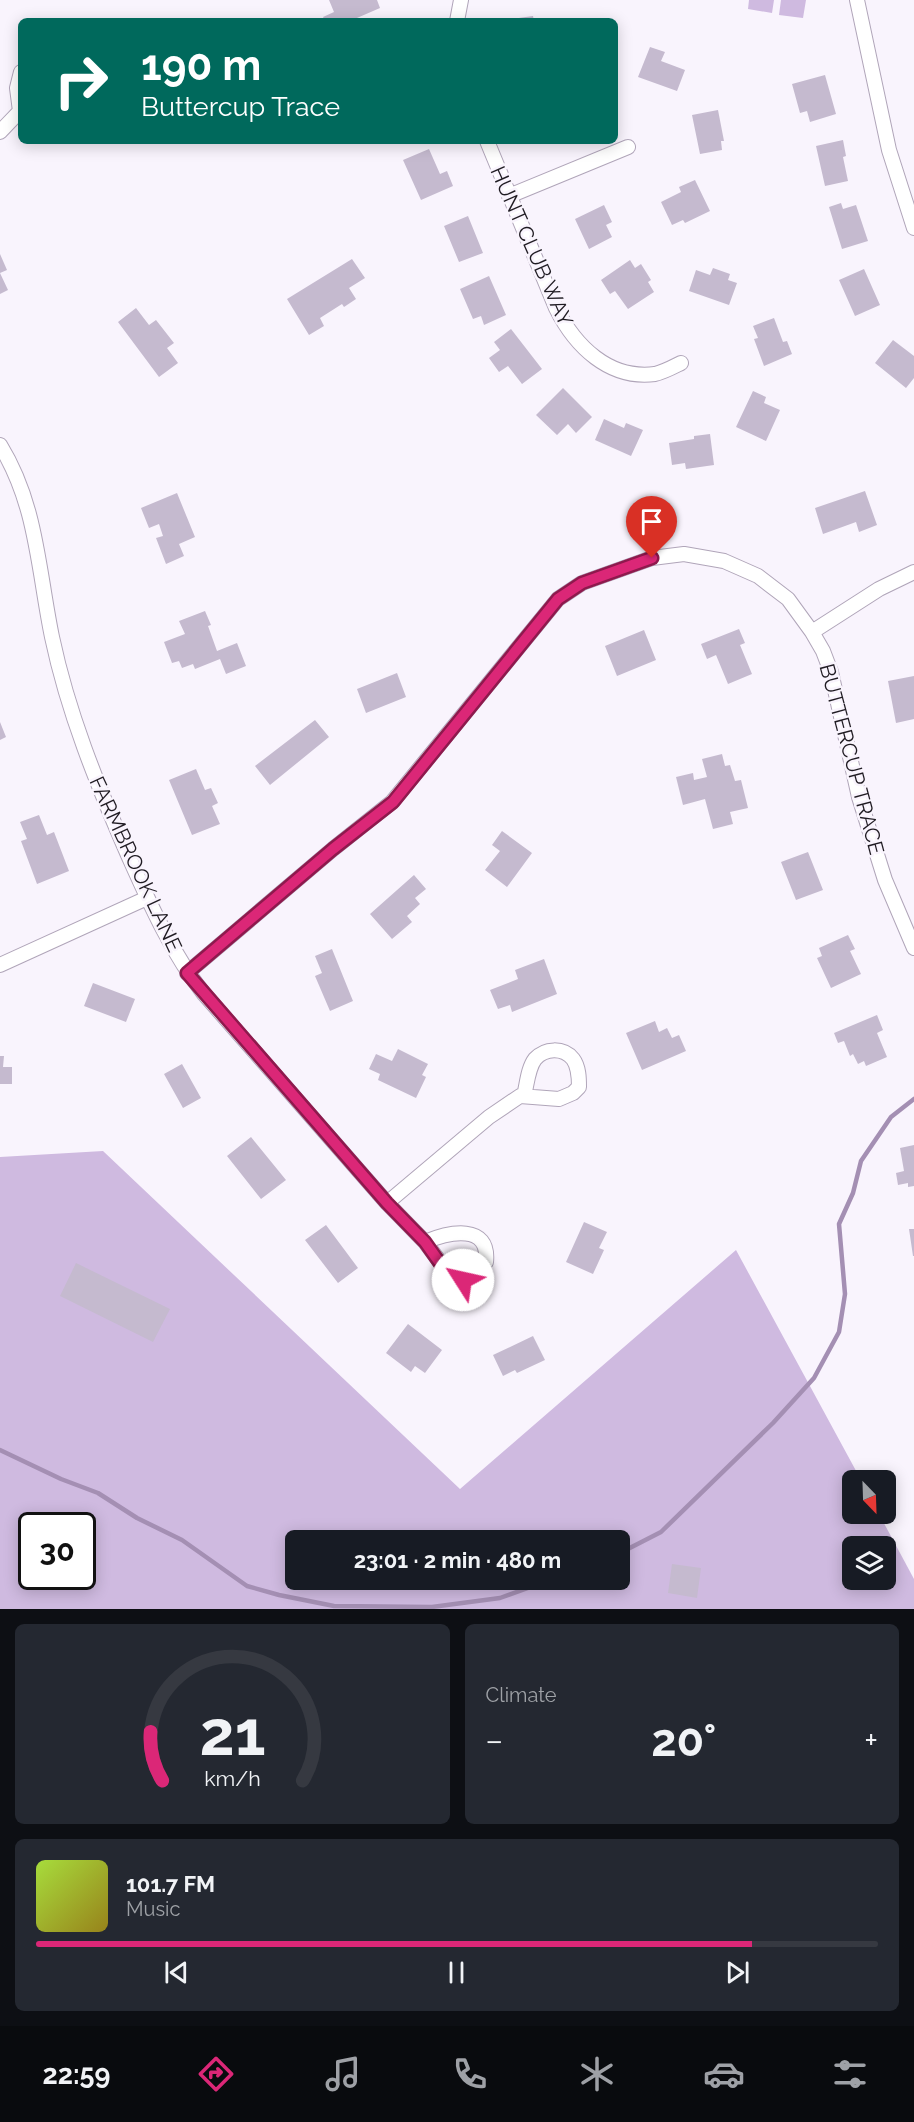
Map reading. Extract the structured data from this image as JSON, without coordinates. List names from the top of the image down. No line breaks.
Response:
{"streets":{"street":["HUNT CLUB WAY","BUTTERCUP TRACE","FARMBROOK LANE"]},"crossings":[["BUTTERCUP TRACE","FARMBROOK LANE"]],"north":"bottom right","page":{"turn":["190 m","Buttercup Trace"],"limit":"30","trip":"23:01 · 2 min · 480 m","tile":"Climate","heat":["−","20°","+"],"song":["101.7 FM","Music"],"tabs":"22:59","gauge":["21","km/h"]}}
